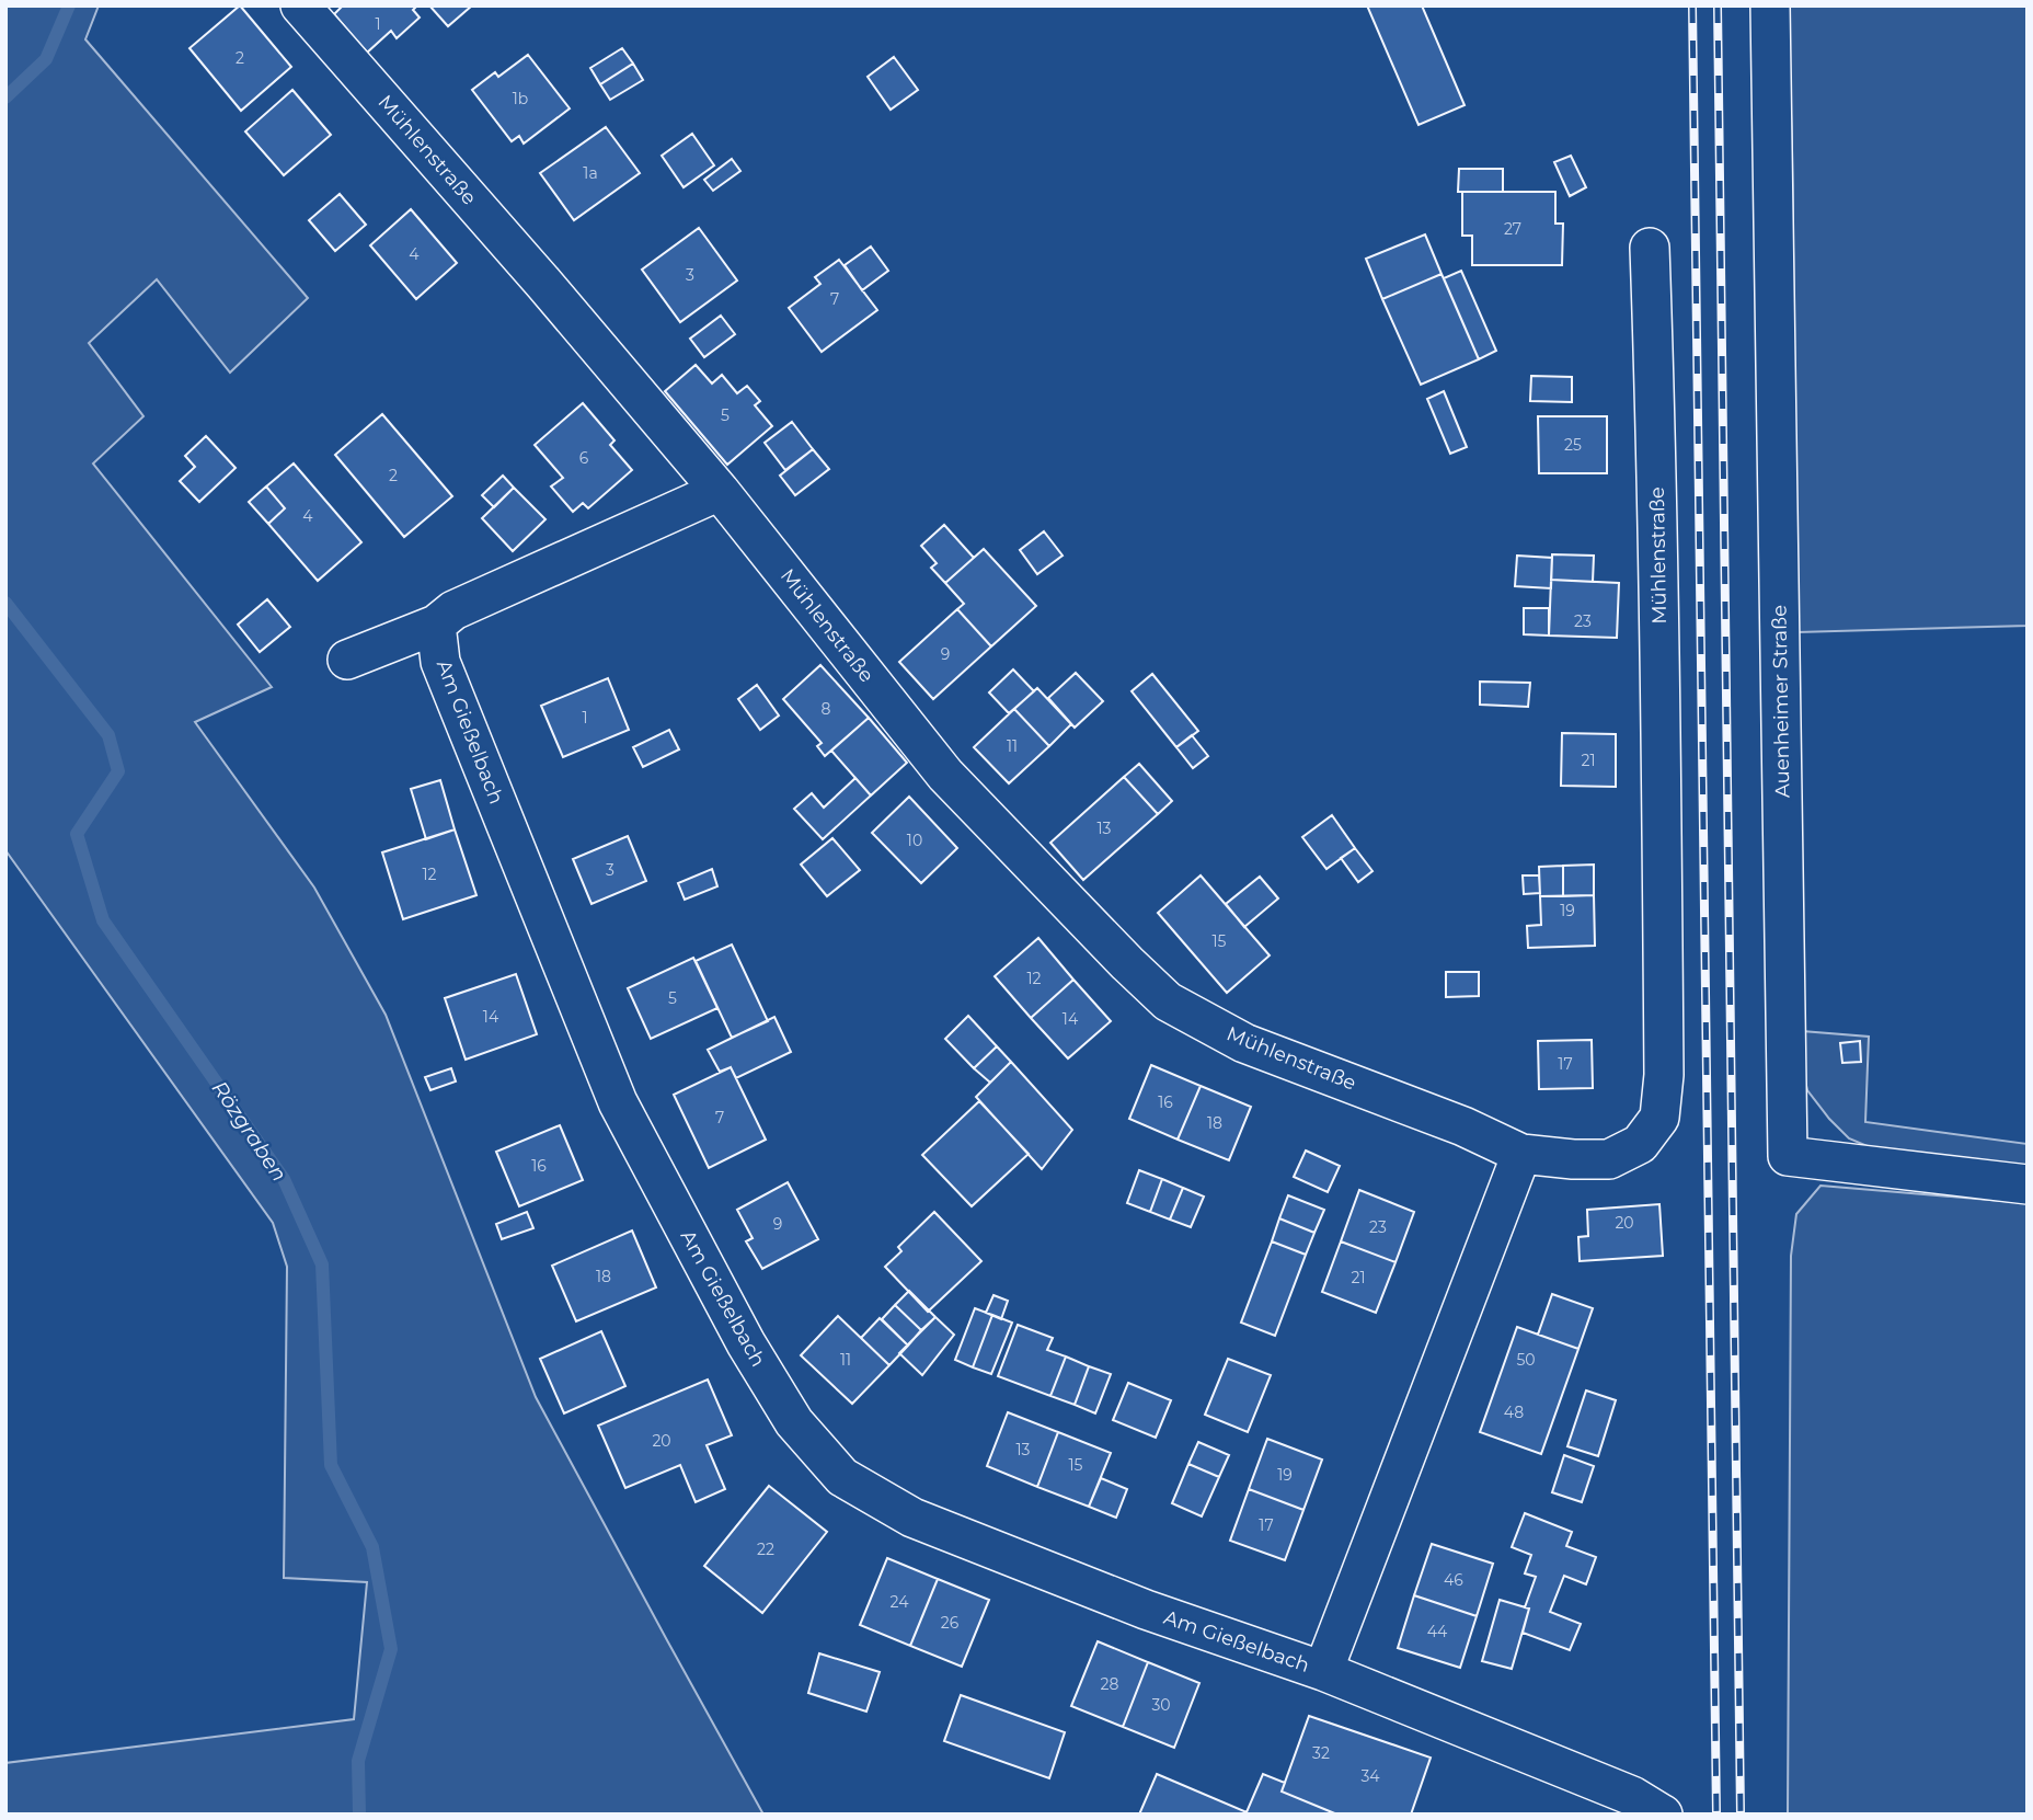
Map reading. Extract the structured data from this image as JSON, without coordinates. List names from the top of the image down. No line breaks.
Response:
{"streets":{"street":["Mühlenstraße","Auenheimer Straße","Am Gießelbach"]},"crossings":[["Mühlenstraße","Am Gießelbach"]],"water":["Rözgraben"],"house_numbers":["1","2","1b","1a","27","4","3","7","5","25","6","2","4","23","9","8","1","11","21","13","10","3","12","19","15","12","5","14","14","17","16","7","18","16","20","9","23","18","21","11","50","48","20","13","15","19","17","22","46","24","26","44","28","30","32","34"]}
